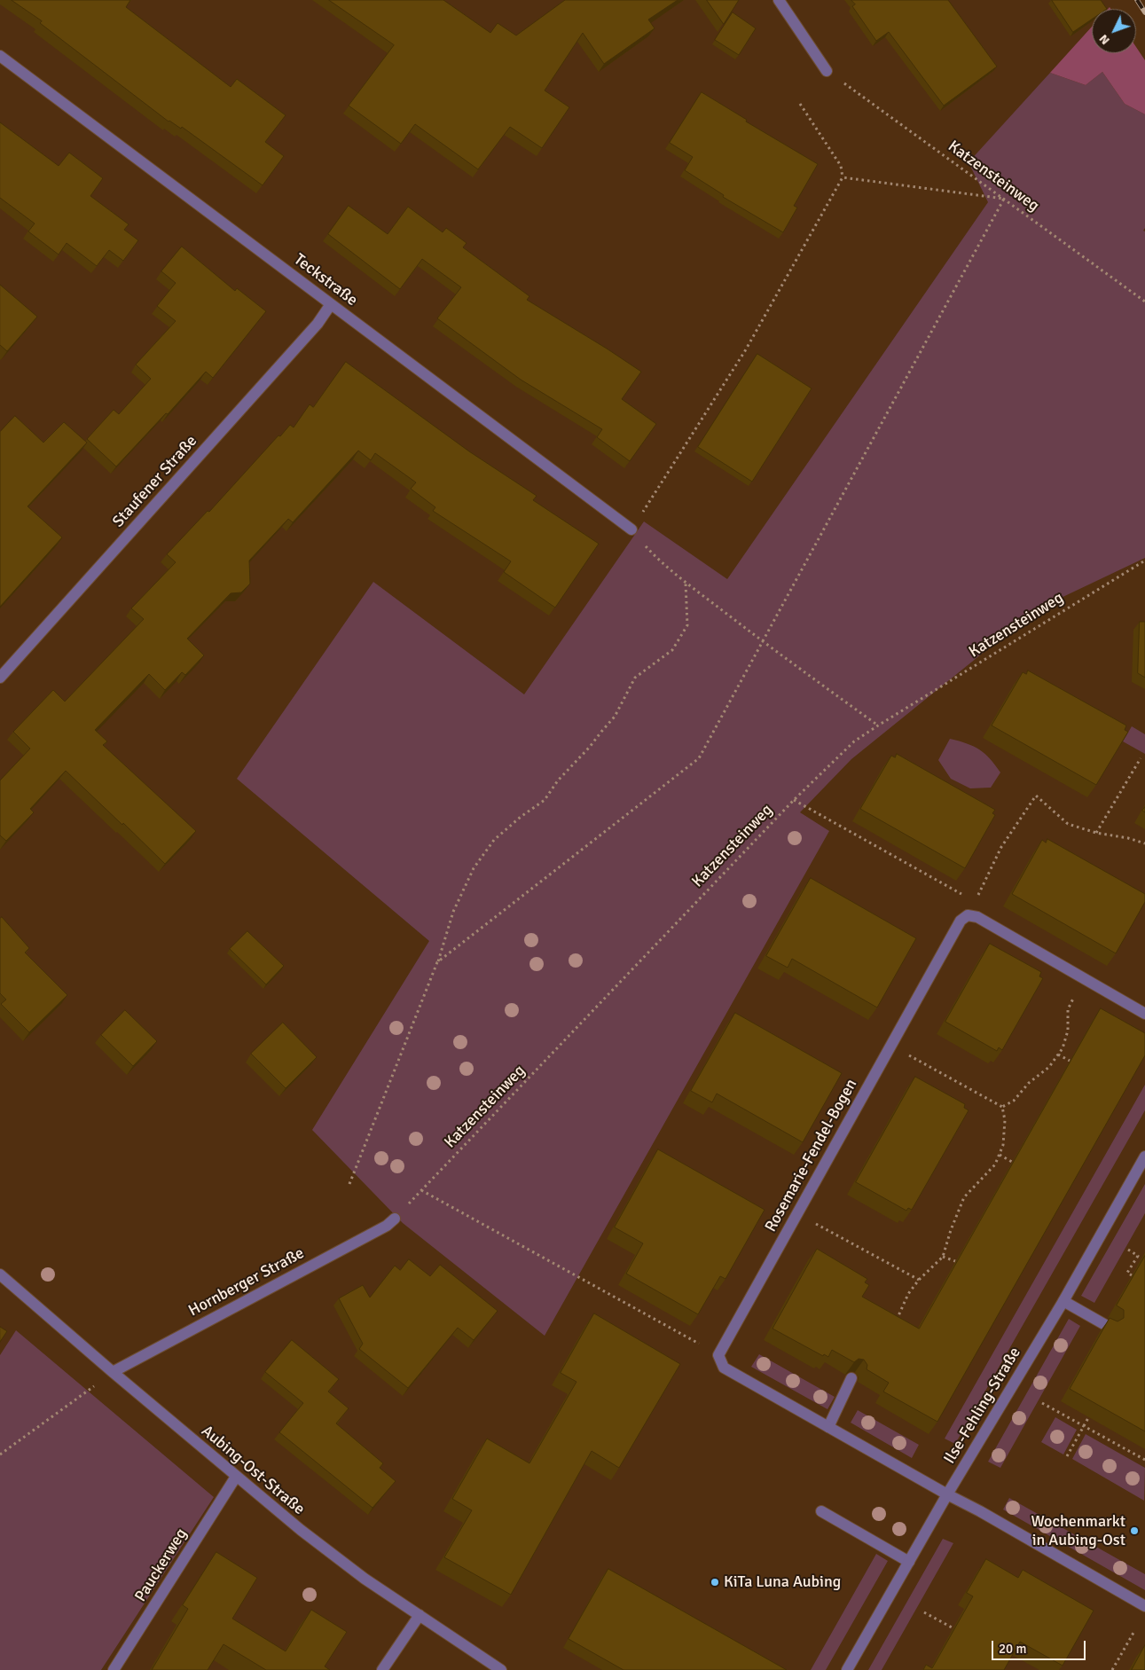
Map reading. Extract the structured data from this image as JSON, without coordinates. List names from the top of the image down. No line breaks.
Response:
{"streets":{"street":["Teckstraße","Staufener Straße","Rosemarie-Fendel-Bogen","Hornberger Straße","Ilse-Fehling-Straße","Aubing-Ost-Straße","Pauckerweg"],"path":["Katzensteinweg"]},"crossings":[["Katzensteinweg","Hornberger Straße"],["Teckstraße","Staufener Straße"],["Hornberger Straße","Aubing-Ost-Straße"],["Aubing-Ost-Straße","Pauckerweg"]],"places":["Wochenmarkt in Aubing-Ost","KiTa Luna Aubing"],"scale_bar":"20 m","north":"bottom left"}
